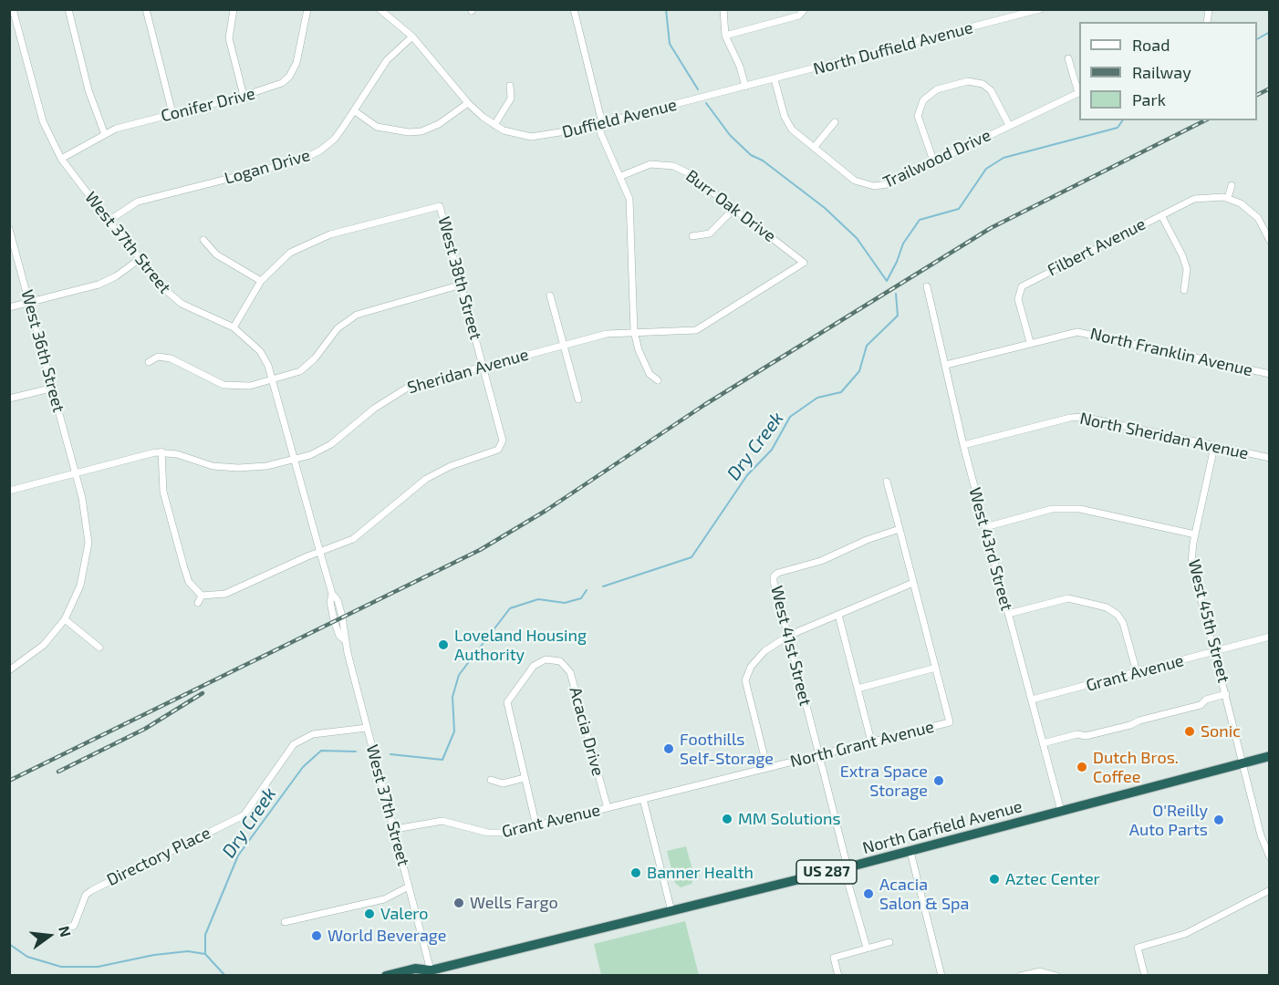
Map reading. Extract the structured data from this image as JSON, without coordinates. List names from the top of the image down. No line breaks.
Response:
{"streets":{"highway":["North Garfield Avenue","US 287"],"street":["North Duffield Avenue","Conifer Drive","Duffield Avenue","Trailwood Drive","Logan Drive","Burr Oak Drive","West 37th Street","Filbert Avenue","West 38th Street","West 36th Street","North Franklin Avenue","Sheridan Avenue","North Sheridan Avenue","West 43rd Street","West 45th Street","West 41st Street","Grant Avenue","Acacia Drive","North Grant Avenue","Directory Place"]},"crossings":[["North Duffield Avenue","Duffield Avenue"],["North Duffield Avenue","Trailwood Drive"],["Conifer Drive","West 37th Street"],["Logan Drive","West 37th Street"],["Burr Oak Drive","Sheridan Avenue"],["West 37th Street","West 38th Street"],["West 37th Street","Sheridan Avenue"],["West 37th Street","Grant Avenue"],["West 37th Street","North Garfield Avenue"],["West 37th Street","Directory Place"],["Filbert Avenue","North Franklin Avenue"],["West 38th Street","Sheridan Avenue"],["West 36th Street","Sheridan Avenue"],["North Franklin Avenue","West 43rd Street"],["North Sheridan Avenue","West 43rd Street"],["North Sheridan Avenue","West 45th Street"],["West 43rd Street","Grant Avenue"],["West 43rd Street","North Garfield Avenue"],["West 45th Street","Grant Avenue"],["West 45th Street","North Garfield Avenue"],["West 41st Street","North Grant Avenue"],["West 41st Street","North Garfield Avenue"],["Grant Avenue","Acacia Drive"],["Grant Avenue","North Grant Avenue"]],"water":["Dry Creek"],"places":["Loveland Housing Authority","Sonic","Foothills Self-Storage","Dutch Bros. Coffee","Extra Space Storage","MM Solutions","O'Reilly Auto Parts","Banner Health","Aztec Center","Acacia Salon & Spa","Wells Fargo","Valero","World Beverage"],"legend":["Road","Railway","Park"],"north":"right"}
